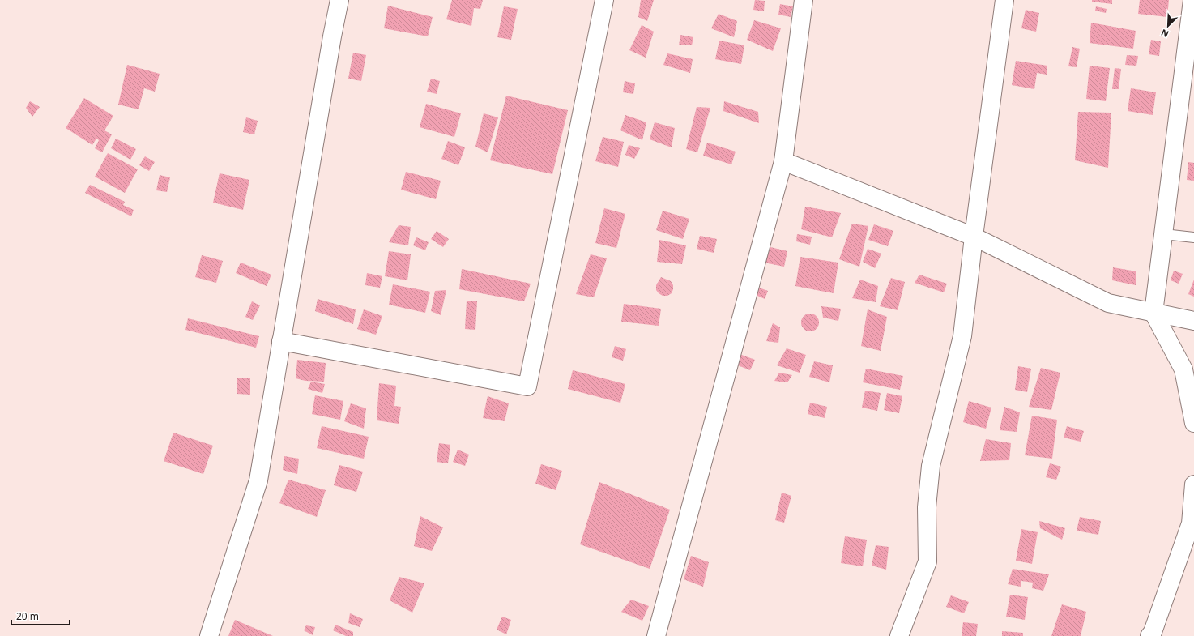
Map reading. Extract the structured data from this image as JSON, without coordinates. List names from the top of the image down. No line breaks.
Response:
{"scale_bar":"20 m","north":"bottom left"}
